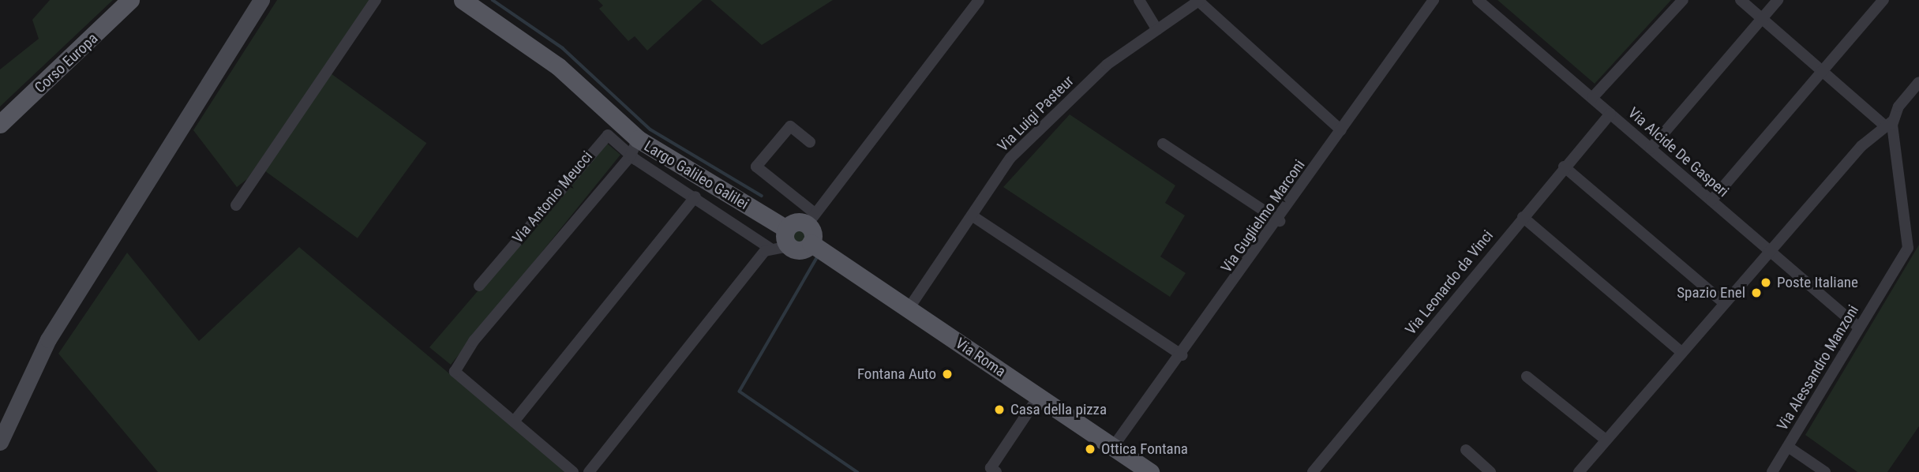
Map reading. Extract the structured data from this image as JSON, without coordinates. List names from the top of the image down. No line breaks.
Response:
{"streets":{"main road":["Corso Europa","Largo Galileo Galilei","Via Roma"],"street":["Via Luigi Pasteur","Via Alcide De Gasperi","Via Antonio Meucci","Via Guglielmo Marconi","Via Leonardo da Vinci","Via Alessandro Manzoni"]},"crossings":[["Via Luigi Pasteur","Via Roma"],["Via Alcide De Gasperi","Via Leonardo da Vinci"],["Via Alcide De Gasperi","Via Alessandro Manzoni"],["Largo Galileo Galilei","Via Antonio Meucci"],["Via Guglielmo Marconi","Via Roma"]],"places":["Poste Italiane","Spazio Enel","Fontana Auto","Casa della pizza","Ottica Fontana"]}
